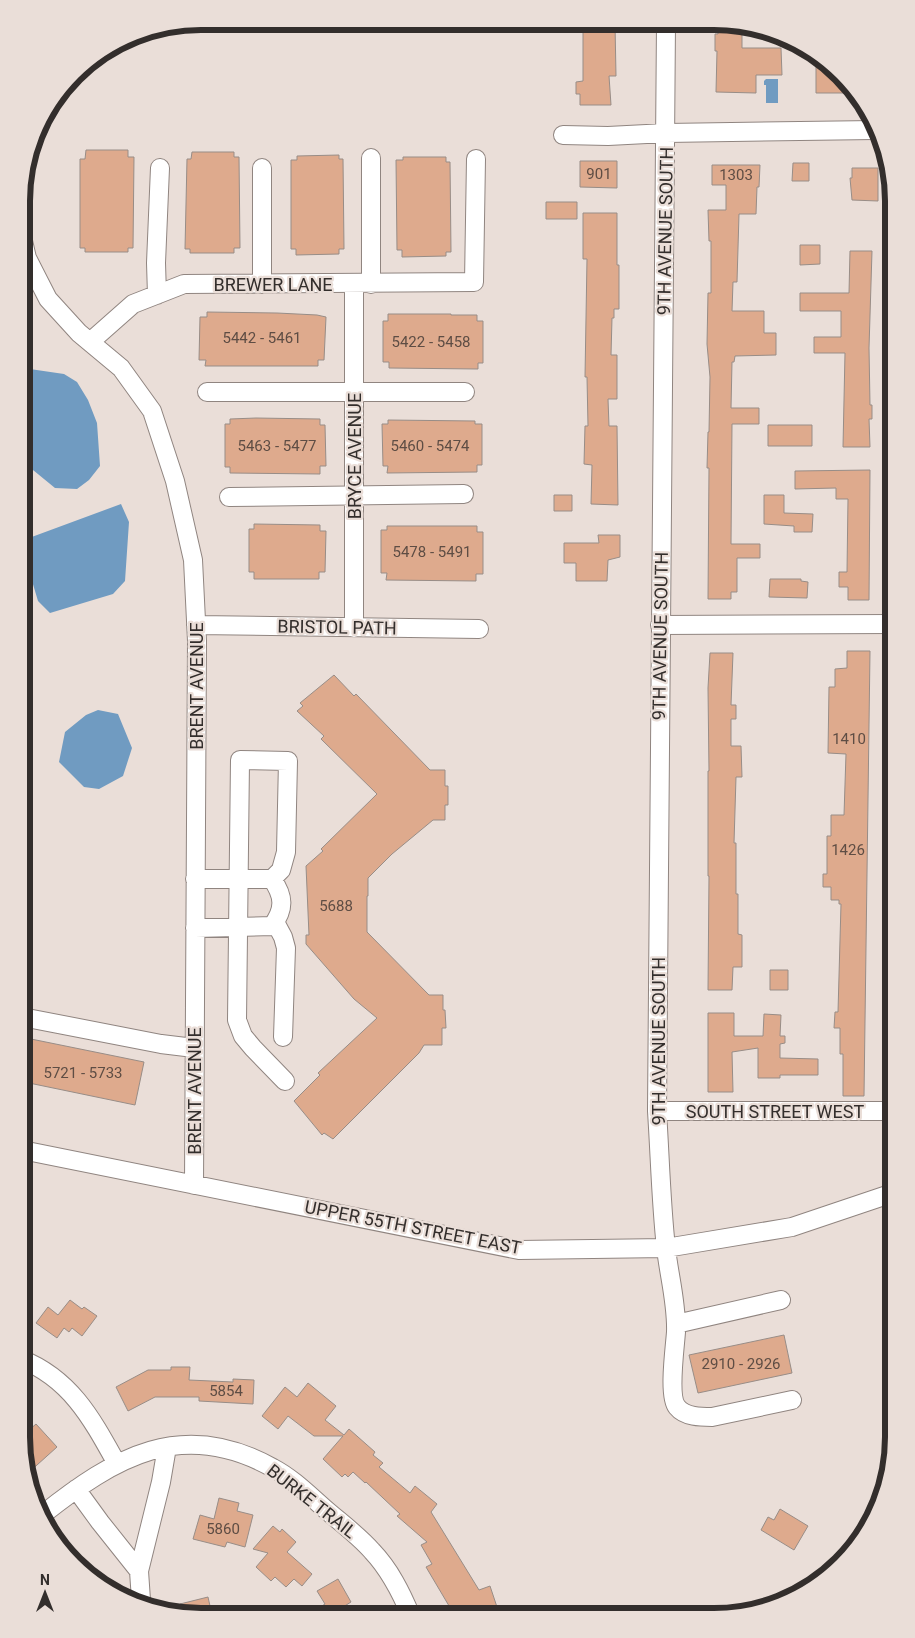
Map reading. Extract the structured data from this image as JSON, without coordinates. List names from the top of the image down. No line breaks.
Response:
{"streets":{"street":["9TH AVENUE SOUTH","BREWER LANE","BRYCE AVENUE","BRISTOL PATH","BRENT AVENUE","SOUTH STREET WEST","UPPER 55TH STREET EAST","BURKE TRAIL"]},"crossings":[["9TH AVENUE SOUTH","SOUTH STREET WEST"],["9TH AVENUE SOUTH","UPPER 55TH STREET EAST"],["BREWER LANE","BRYCE AVENUE"],["BREWER LANE","BRENT AVENUE"],["BRYCE AVENUE","BRISTOL PATH"],["BRISTOL PATH","BRENT AVENUE"],["BRENT AVENUE","UPPER 55TH STREET EAST"]],"house_numbers":["901","1303","5442 - 5461","5422 - 5458","5463 - 5477","5460 - 5474","5478 - 5491","1410","1426","5688","5721 - 5733","2910 - 2926","5854","5860"],"north":"top"}
